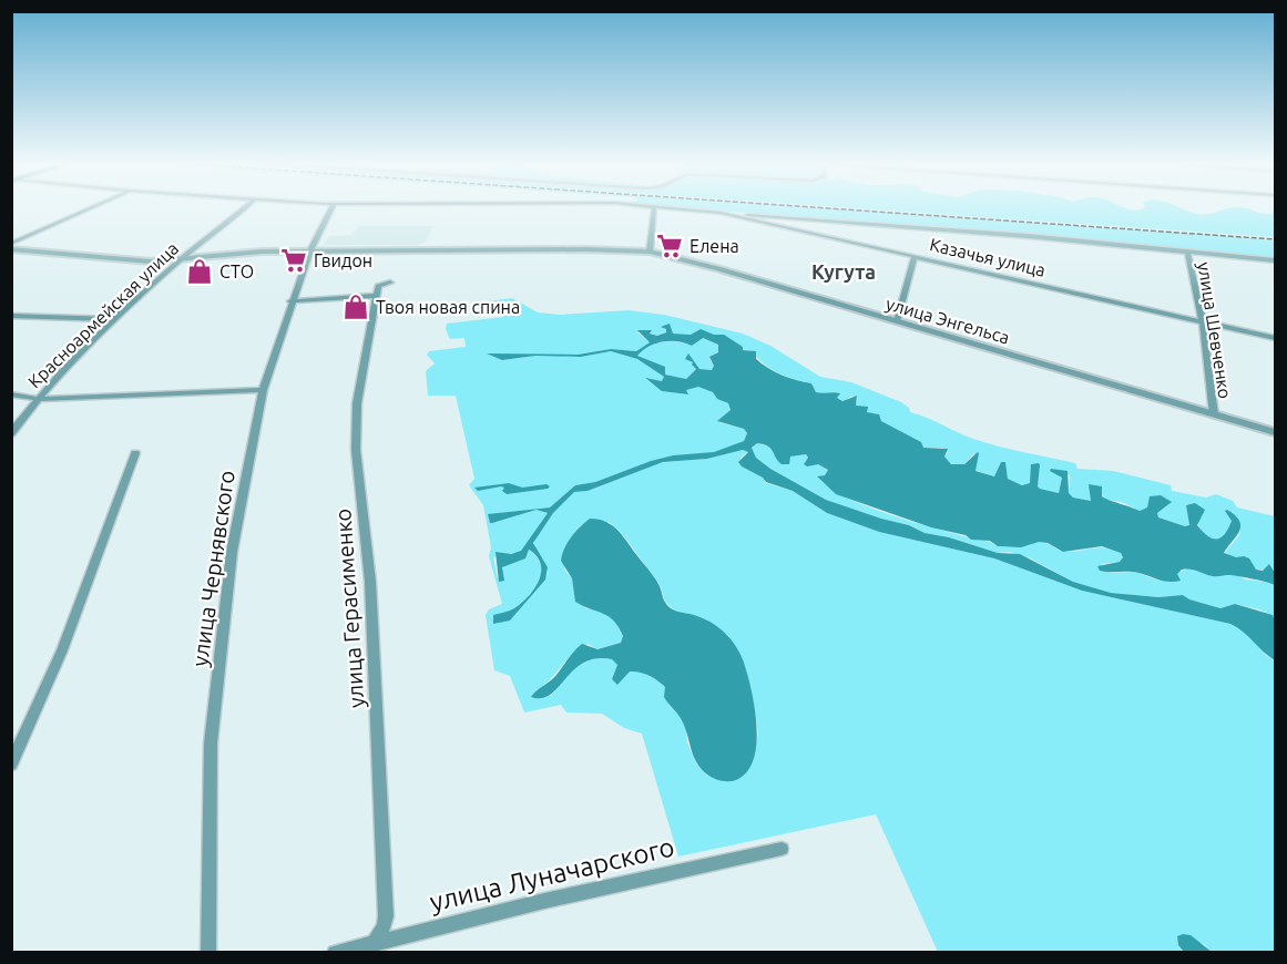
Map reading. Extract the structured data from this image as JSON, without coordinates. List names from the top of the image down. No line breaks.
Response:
{"streets":{"street":["Казачья улица","Красноармейская улица","улица Энгельса","улица Шевченко","улица Чернявского","улица Герасименко","улица Луначарского"]},"crossings":[["Казачья улица","улица Шевченко"],["Красноармейская улица","улица Энгельса"],["улица Энгельса","улица Шевченко"],["улица Энгельса","улица Чернявского"],["улица Герасименко","улица Луначарского"]],"districts":["Кугута"],"places":{"supermarket":["Елена","Гвидон"],"shop":["СТО","Твоя новая спина"]}}
